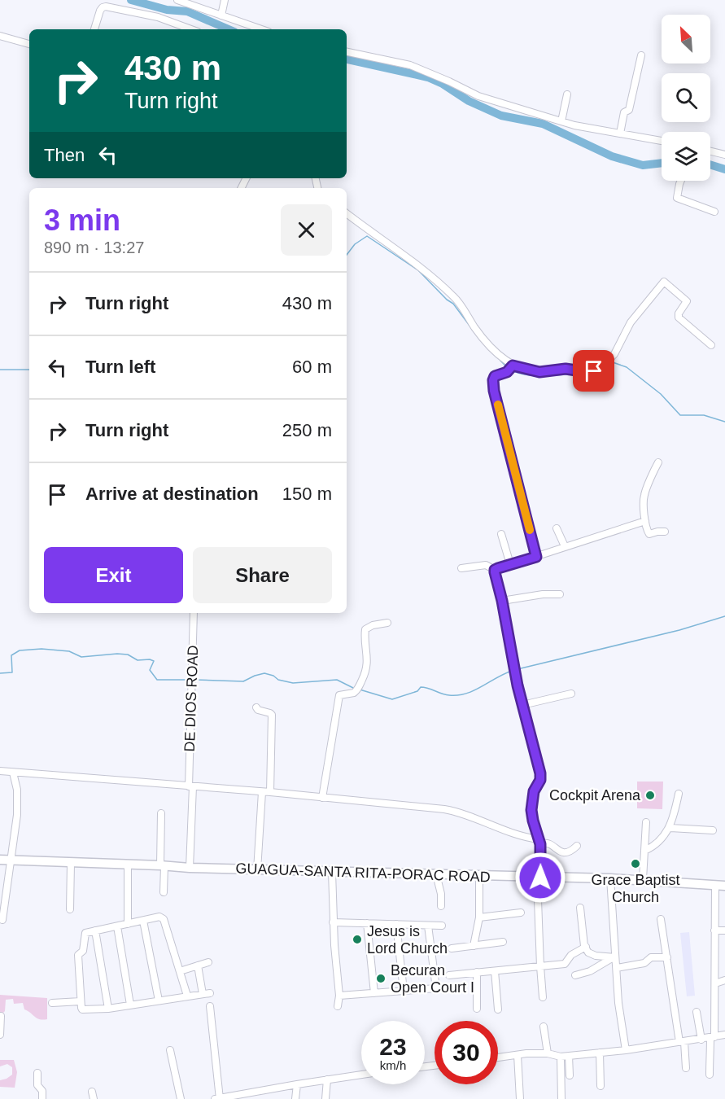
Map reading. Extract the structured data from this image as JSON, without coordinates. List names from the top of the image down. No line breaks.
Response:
{"streets":{"main road":["GUAGUA-SANTA RITA-PORAC ROAD"],"street":["DE DIOS ROAD"]},"crossings":[["DE DIOS ROAD","GUAGUA-SANTA RITA-PORAC ROAD"]],"places":["Cockpit Arena","Grace Baptist Church","Jesus is Lord Church","Becuran Open Court I"],"north":"top left","page":{"turn":["430 m","Turn right"],"then":"Then","heading":["3 min","890 m · 13:27"],"list":[{"name":"Turn right","value":"430 m"},{"name":"Turn left","value":"60 m"},{"name":"Turn right","value":"250 m"},{"name":"Arrive at destination","value":"150 m"}],"buttons":["Exit","Share"],"speed":"23 km/h","limit":"30"}}
